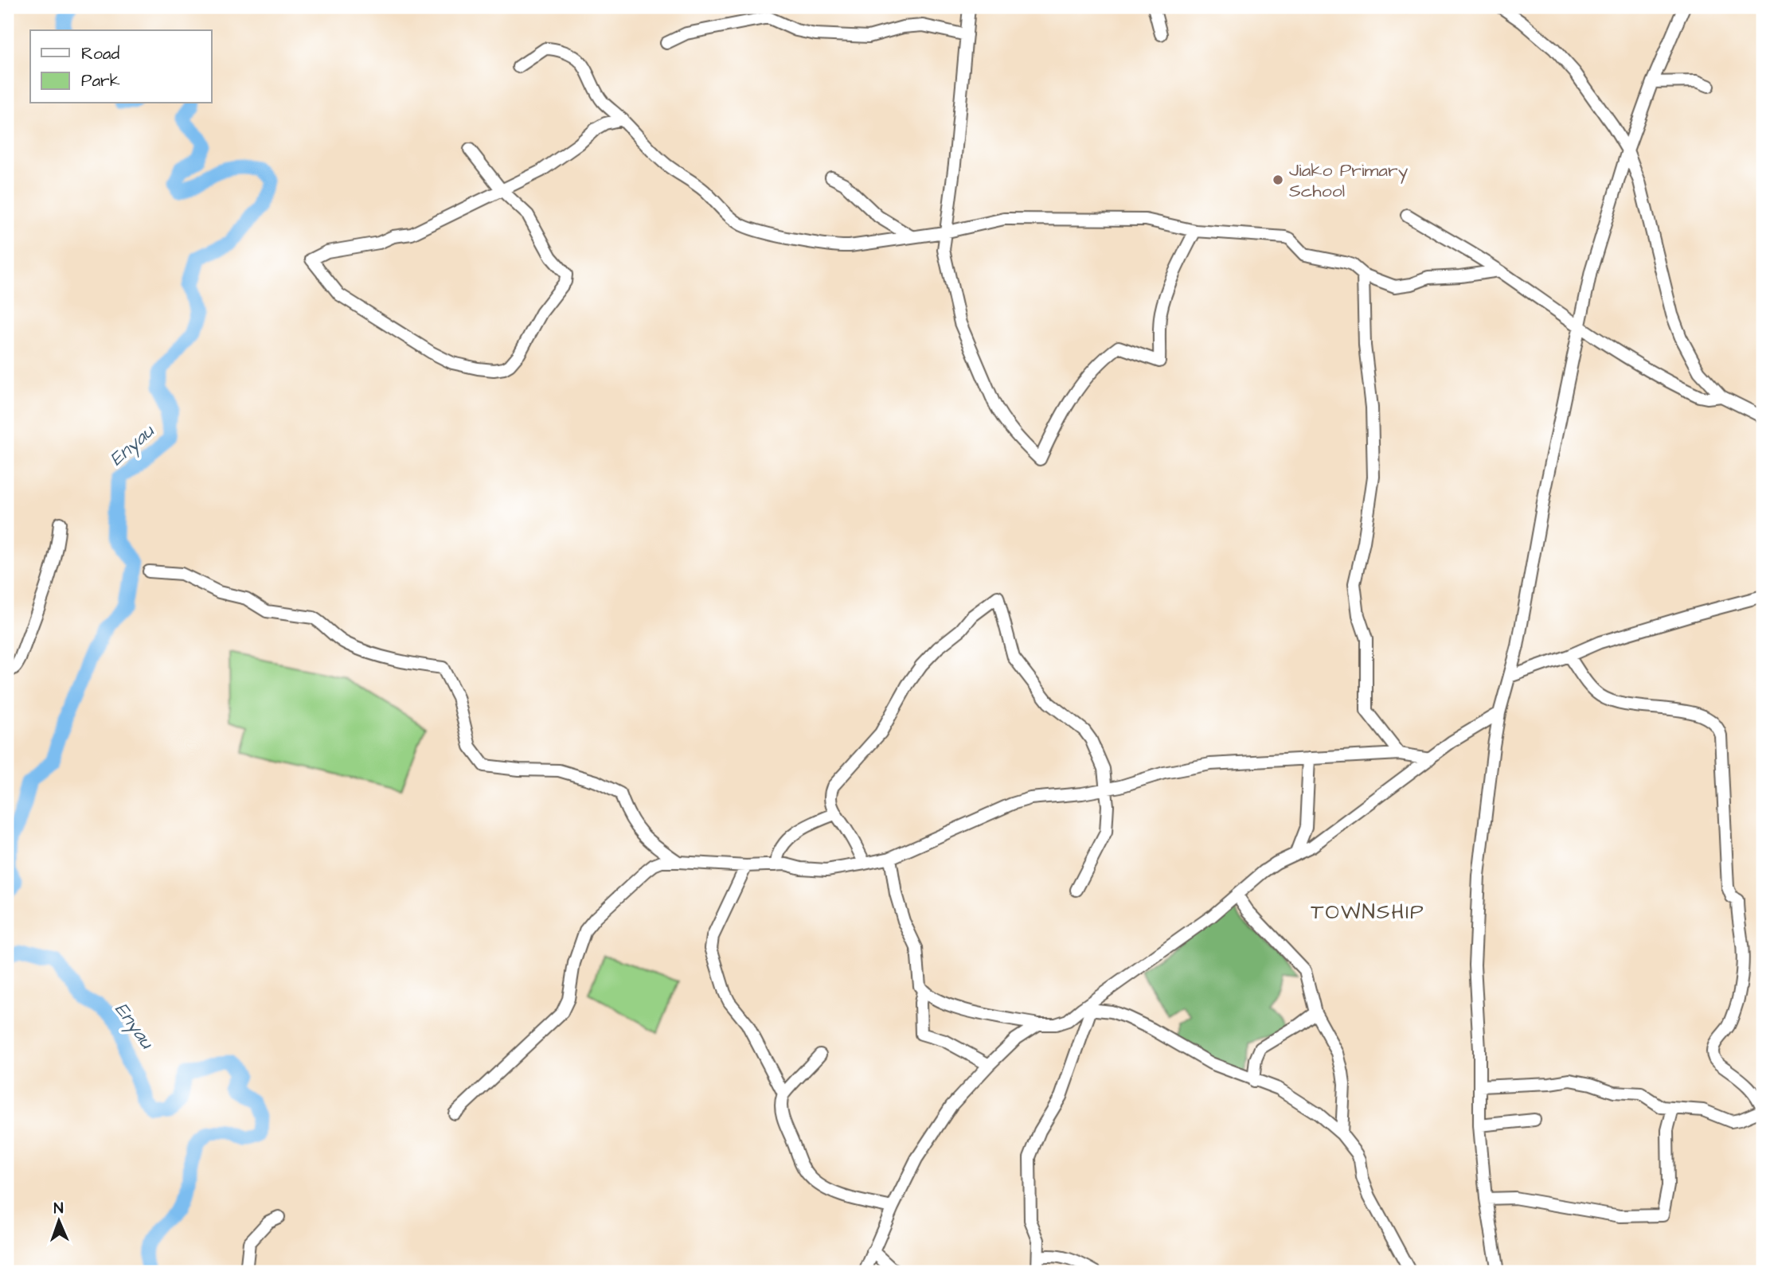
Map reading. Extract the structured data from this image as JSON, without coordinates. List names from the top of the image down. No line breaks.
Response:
{"districts":["TOWNSHIP"],"water":["Enyau"],"places":["Jiako Primary School"],"legend":["Road","Park"],"north":"top"}
